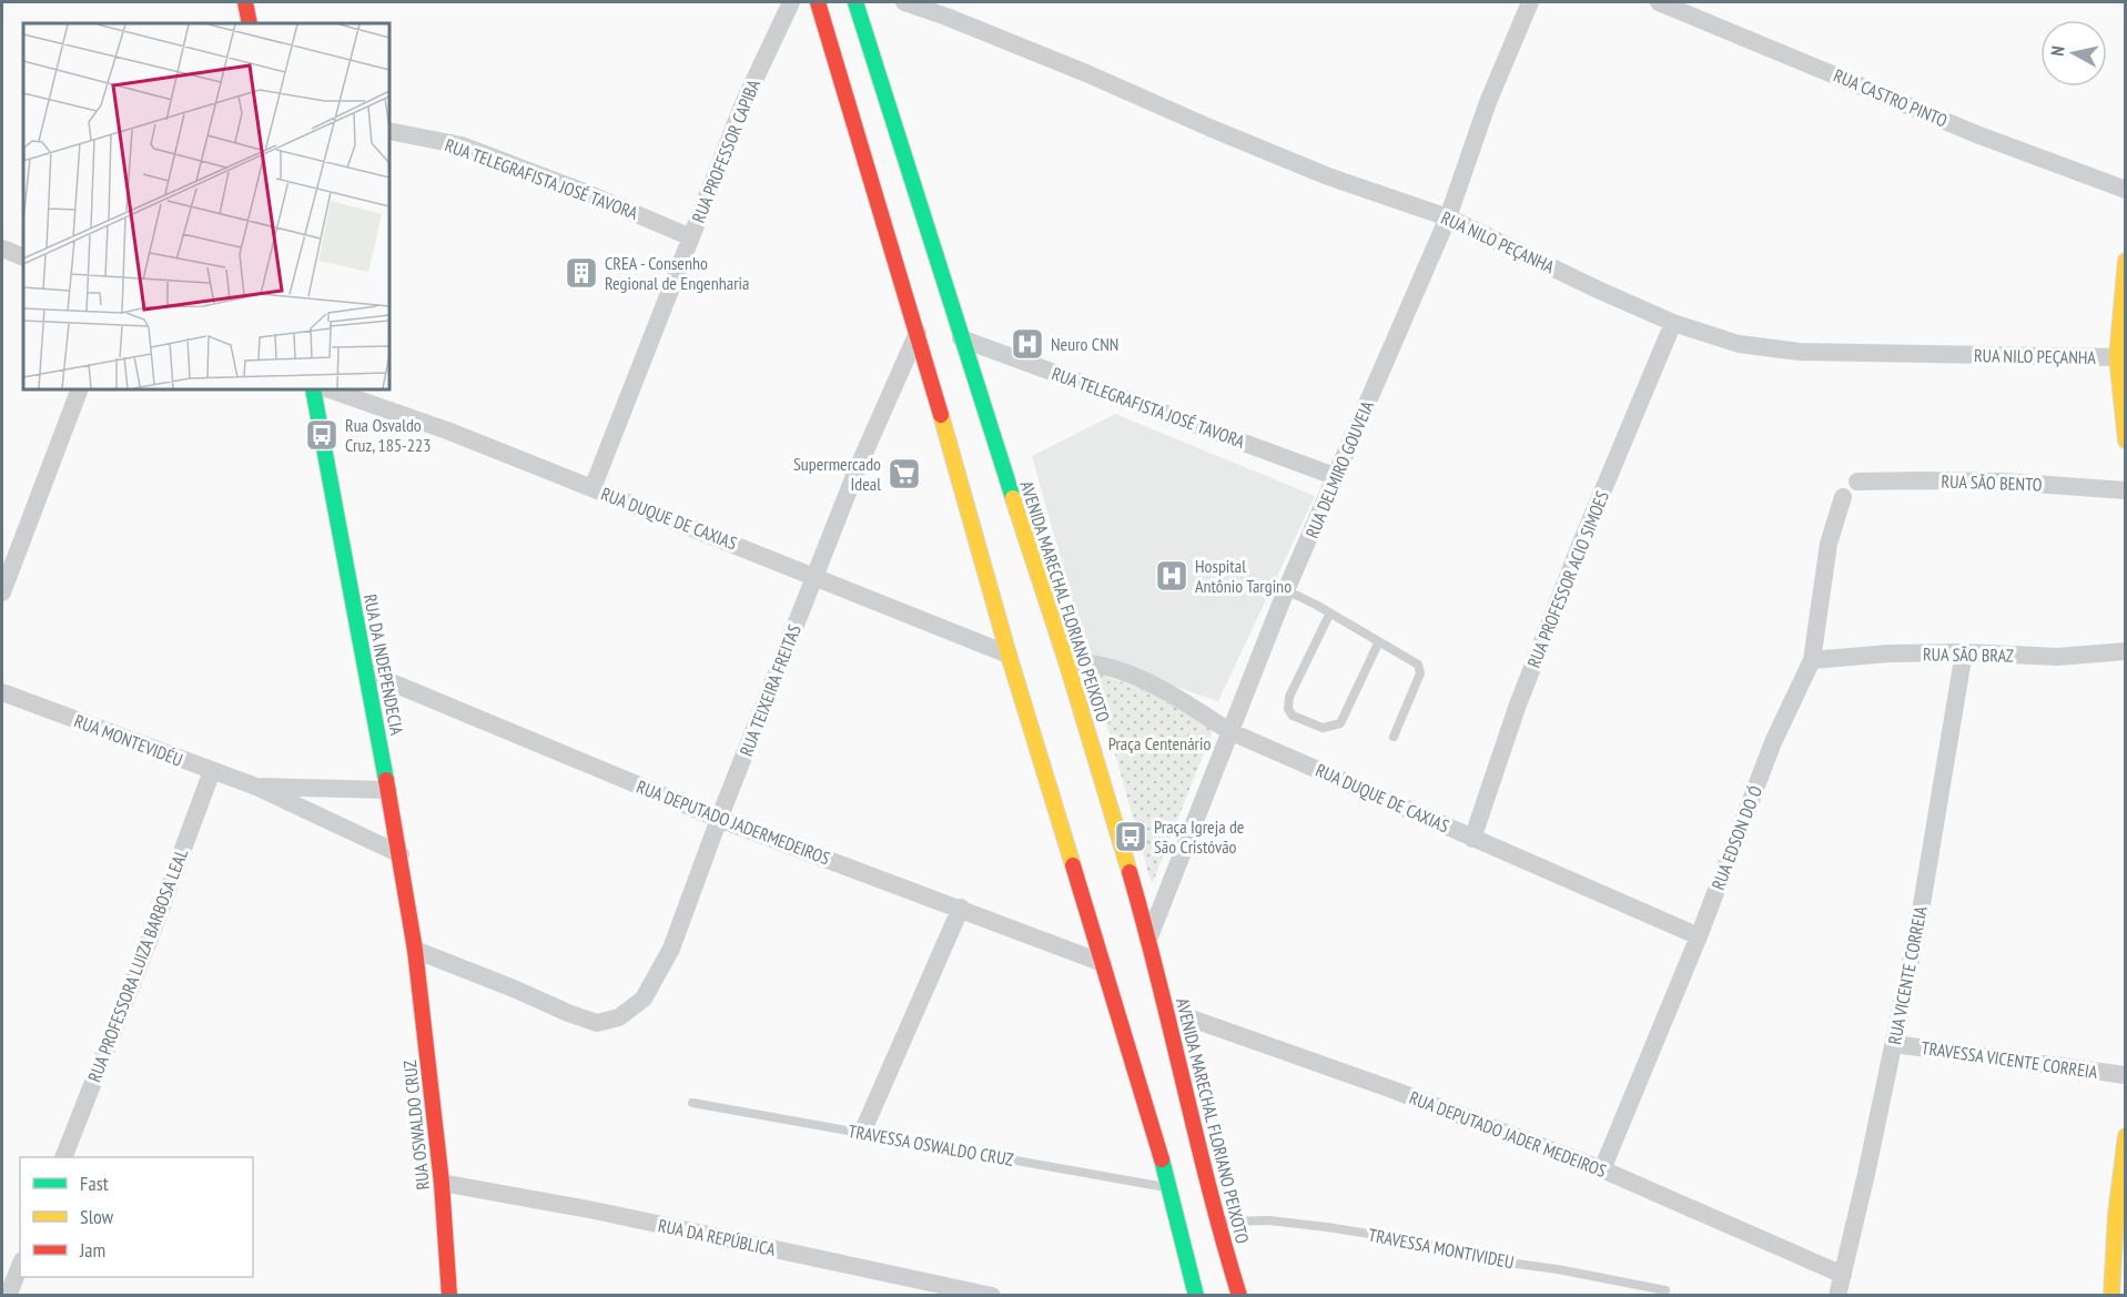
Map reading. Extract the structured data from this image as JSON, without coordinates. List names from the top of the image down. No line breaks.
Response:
{"streets":{"main road":["AVENIDA MARECHAL FLORIANO PEIXOTO","RUA DA INDEPENDECIA","RUA OSWALDO CRUZ"],"street":["RUA CASTRO PINTO","RUA PROFESSOR CAPIBA","RUA TELEGRAFISTA JOSÉ TAVORA","RUA NILO PEÇANHA","RUA DELMIRO GOUVEIA","RUA SÃO BENTO","RUA DUQUE DE CAXIAS","RUA PROFESSOR ACIO SIMOES","RUA SÃO BRAZ","RUA TEIXEIRA FREITAS","RUA MONTEVIDÉU","RUA DEPUTADO JADERMEDEIROS","RUA EDSON DO Ó","RUA PROFESSORA LUIZA BARBOSA LEAL","RUA VICENTE CORREIA","TRAVESSA VICENTE CORREIA","RUA DEPUTADO JADER MEDEIROS","RUA DA REPÚBLICA"],"lane":["TRAVESSA OSWALDO CRUZ","TRAVESSA MONTIVIDEU"]},"crossings":[["RUA PROFESSOR CAPIBA","RUA TELEGRAFISTA JOSÉ TAVORA"],["RUA PROFESSOR CAPIBA","RUA DUQUE DE CAXIAS"],["RUA TELEGRAFISTA JOSÉ TAVORA","RUA DELMIRO GOUVEIA"],["RUA TELEGRAFISTA JOSÉ TAVORA","AVENIDA MARECHAL FLORIANO PEIXOTO"],["RUA NILO PEÇANHA","RUA DELMIRO GOUVEIA"],["RUA NILO PEÇANHA","RUA PROFESSOR ACIO SIMOES"],["RUA DELMIRO GOUVEIA","RUA DUQUE DE CAXIAS"],["RUA DELMIRO GOUVEIA","AVENIDA MARECHAL FLORIANO PEIXOTO"],["RUA DUQUE DE CAXIAS","RUA PROFESSOR ACIO SIMOES"],["RUA DUQUE DE CAXIAS","AVENIDA MARECHAL FLORIANO PEIXOTO"],["RUA DUQUE DE CAXIAS","RUA TEIXEIRA FREITAS"],["RUA DUQUE DE CAXIAS","RUA EDSON DO Ó"],["AVENIDA MARECHAL FLORIANO PEIXOTO","RUA DEPUTADO JADER MEDEIROS"],["AVENIDA MARECHAL FLORIANO PEIXOTO","TRAVESSA MONTIVIDEU"],["RUA SÃO BRAZ","RUA EDSON DO Ó"],["RUA SÃO BRAZ","RUA VICENTE CORREIA"],["RUA DA INDEPENDECIA","RUA TEIXEIRA FREITAS"],["RUA DA INDEPENDECIA","RUA MONTEVIDÉU"],["RUA DA INDEPENDECIA","RUA DEPUTADO JADERMEDEIROS"],["RUA DA INDEPENDECIA","RUA OSWALDO CRUZ"],["RUA TEIXEIRA FREITAS","RUA DEPUTADO JADERMEDEIROS"],["RUA TEIXEIRA FREITAS","RUA OSWALDO CRUZ"],["RUA MONTEVIDÉU","RUA PROFESSORA LUIZA BARBOSA LEAL"],["RUA EDSON DO Ó","RUA DEPUTADO JADER MEDEIROS"],["RUA VICENTE CORREIA","TRAVESSA VICENTE CORREIA"],["RUA VICENTE CORREIA","RUA DEPUTADO JADER MEDEIROS"],["RUA OSWALDO CRUZ","RUA DA REPÚBLICA"]],"parks":["Praça Centenário"],"places":{"building":["CREA - Consenho Regional de Engenharia"],"hospital":["Neuro CNN","Hospital Antônio Targino"],"bus stop":["Rua Osvaldo Cruz, 185-223","Praça Igreja de São Cristóvão"],"supermarket":["Supermercado Ideal"]},"legend":["Fast","Slow","Jam"],"north":"left"}
